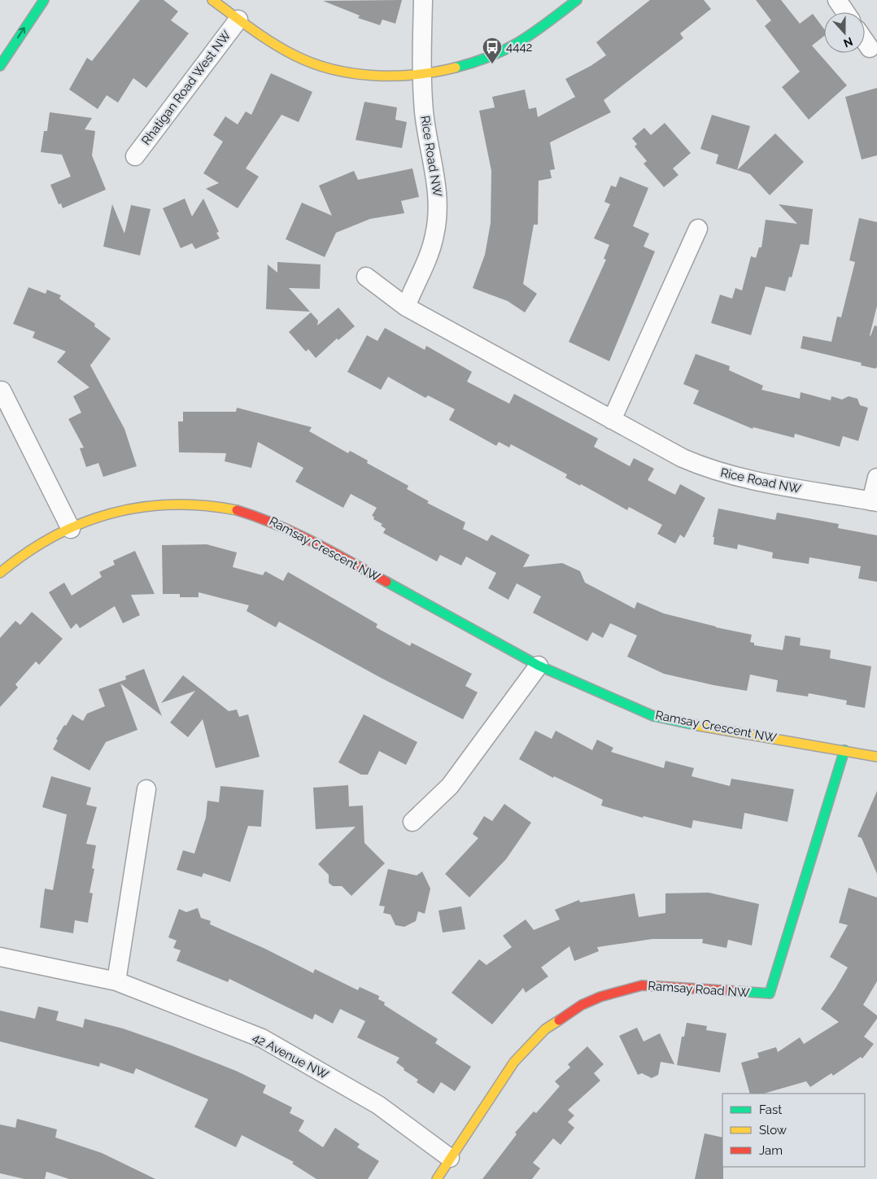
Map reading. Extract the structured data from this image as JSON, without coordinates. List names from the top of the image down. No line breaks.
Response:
{"streets":{"street":["Rhatigan Road West NW","Rice Road NW","Ramsay Crescent NW","Ramsay Road NW","42 Avenue NW"]},"crossings":[["Rhatigan Road West NW","Rice Road NW"],["Ramsay Crescent NW","Ramsay Road NW"],["Ramsay Road NW","42 Avenue NW"]],"places":{"bus stop":["4442"]},"legend":["Fast","Slow","Jam"],"north":"bottom"}
